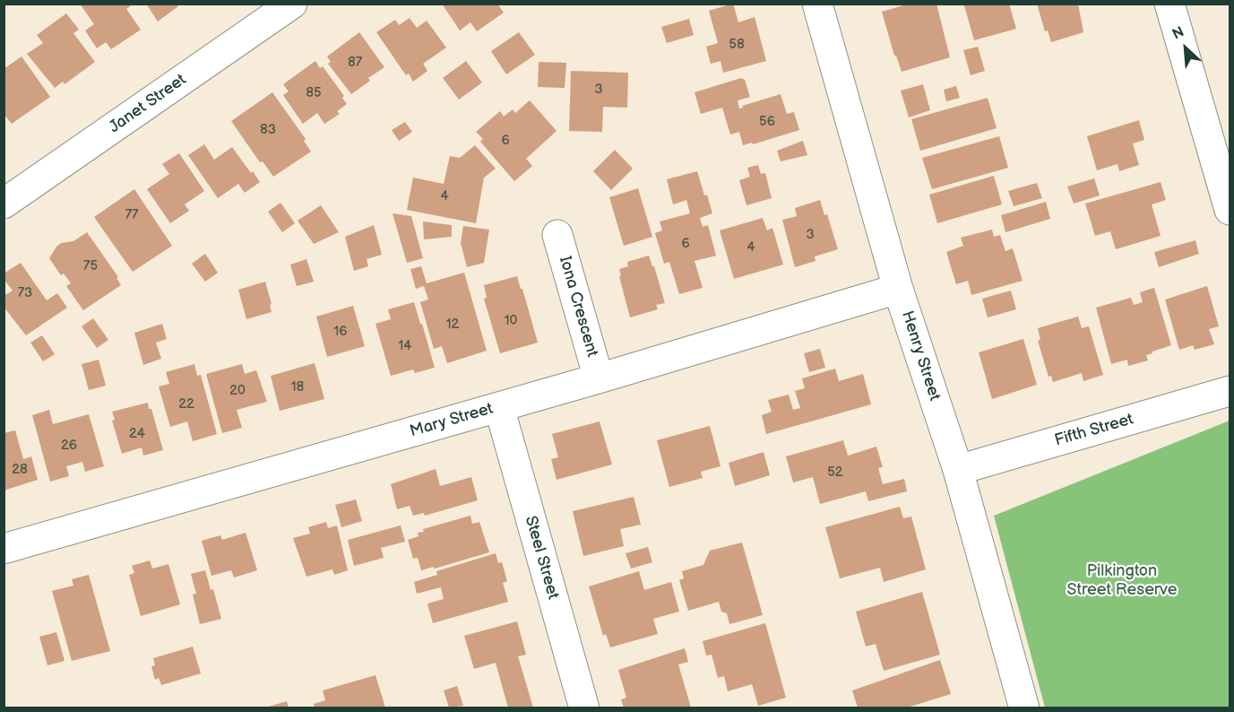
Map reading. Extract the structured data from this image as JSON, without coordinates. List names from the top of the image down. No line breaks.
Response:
{"streets":{"street":["Janet Street","Iona Crescent","Henry Street","Mary Street","Fifth Street","Steel Street"]},"crossings":[["Iona Crescent","Mary Street"],["Henry Street","Mary Street"],["Henry Street","Fifth Street"],["Mary Street","Steel Street"]],"parks":["Pilkington Street Reserve"],"house_numbers":["58","87","3","85","56","83","6","4","77","3","6","4","75","73","10","12","16","14","18","20","22","24","26","28","52"],"north":"top left"}
